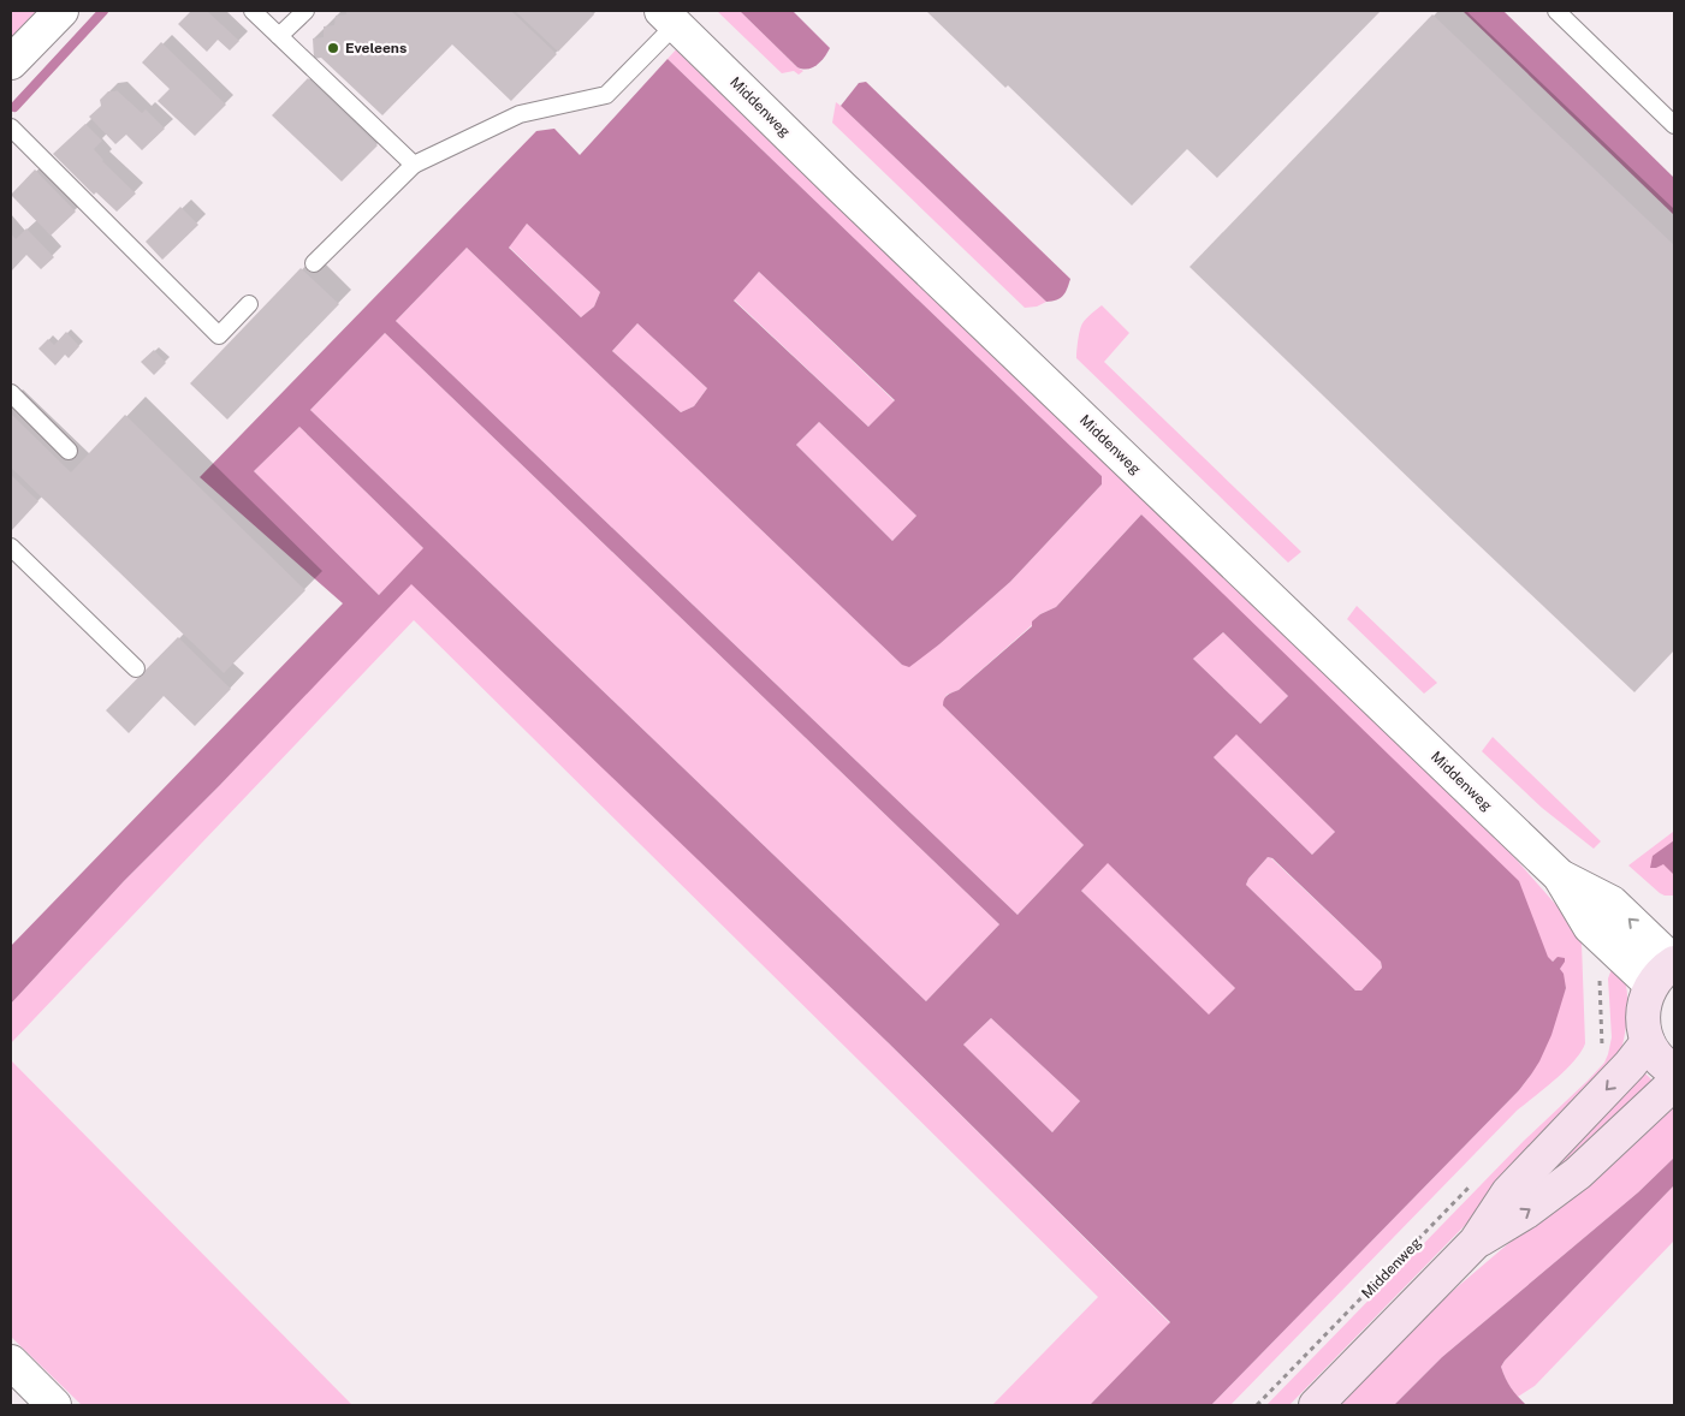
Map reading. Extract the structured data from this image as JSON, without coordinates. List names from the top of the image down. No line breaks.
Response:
{"streets":{"street":["Middenweg"]},"places":["Eveleens"]}
